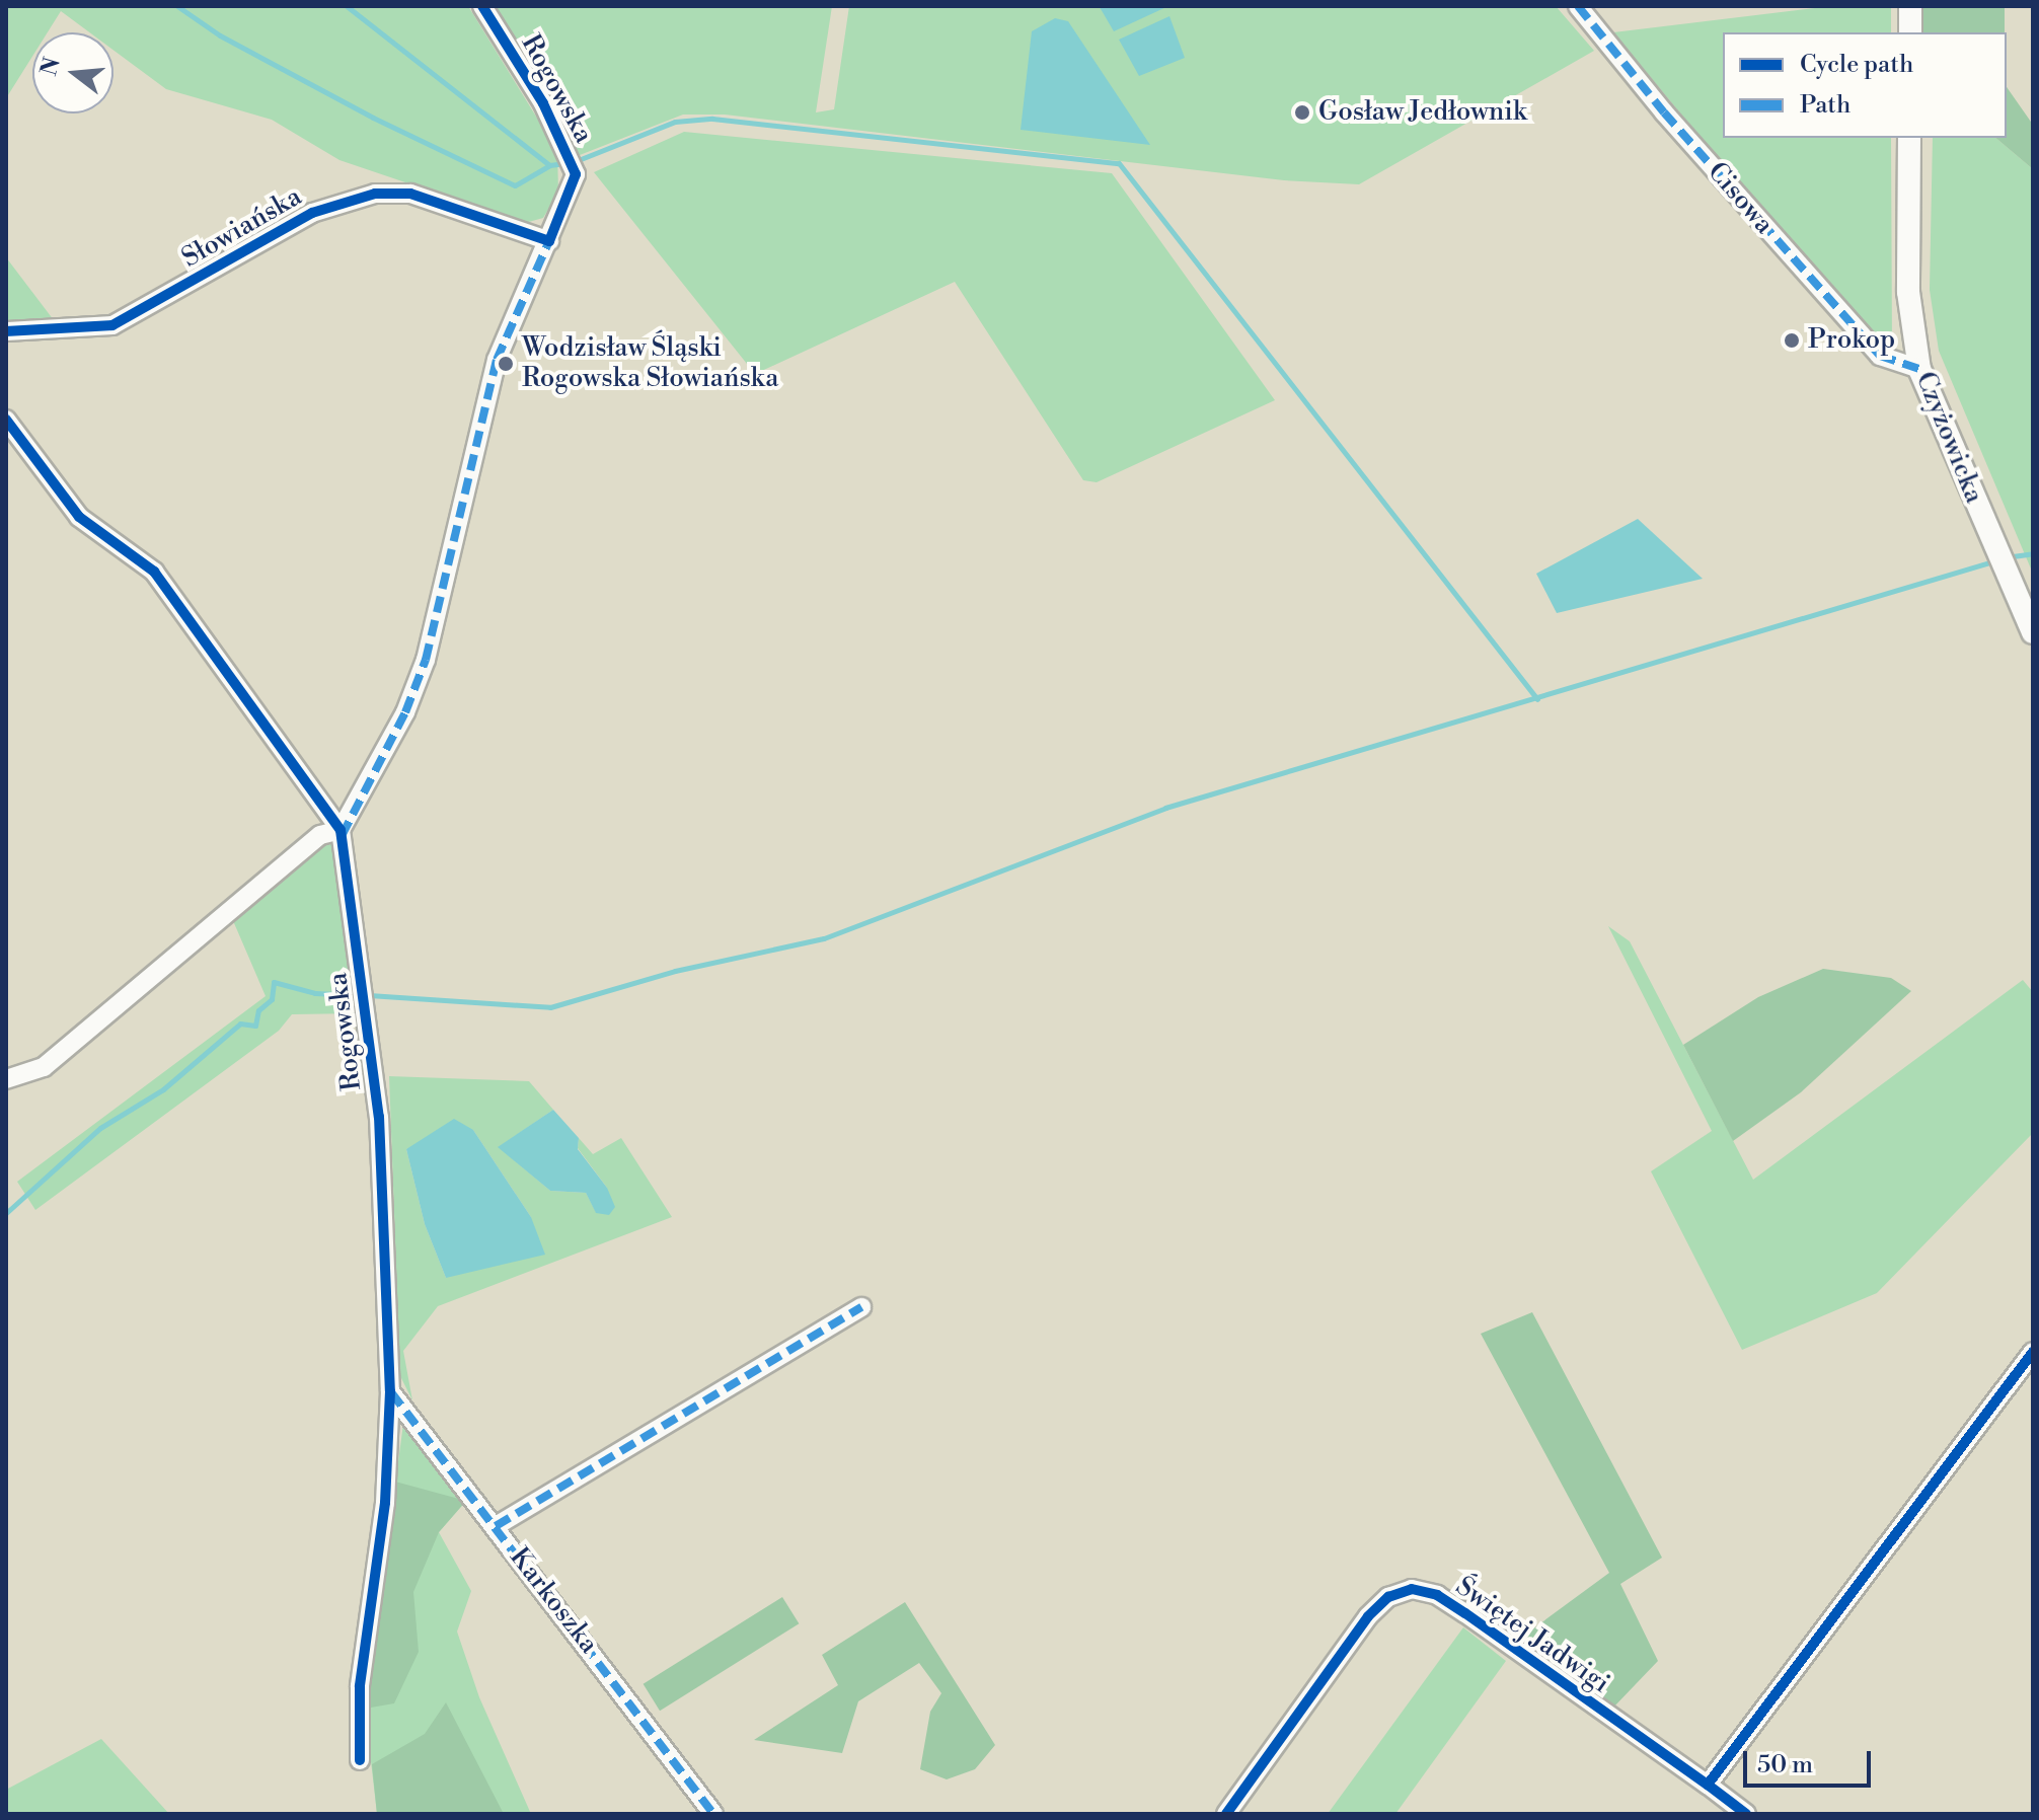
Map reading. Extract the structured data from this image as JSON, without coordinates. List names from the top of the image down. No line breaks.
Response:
{"streets":{"street":["Rogowska","Cisowa","Słowiańska","Czyżowicka","Karkoszka","Świętej Jadwigi"]},"crossings":[["Rogowska","Słowiańska"],["Rogowska","Karkoszka"],["Cisowa","Czyżowicka"]],"places":["Gosław Jedłownik","Prokop","Wodzisław Śląski Rogowska Słowiańska"],"legend":["Cycle path","Path"],"scale_bar":"50 m","north":"left"}
